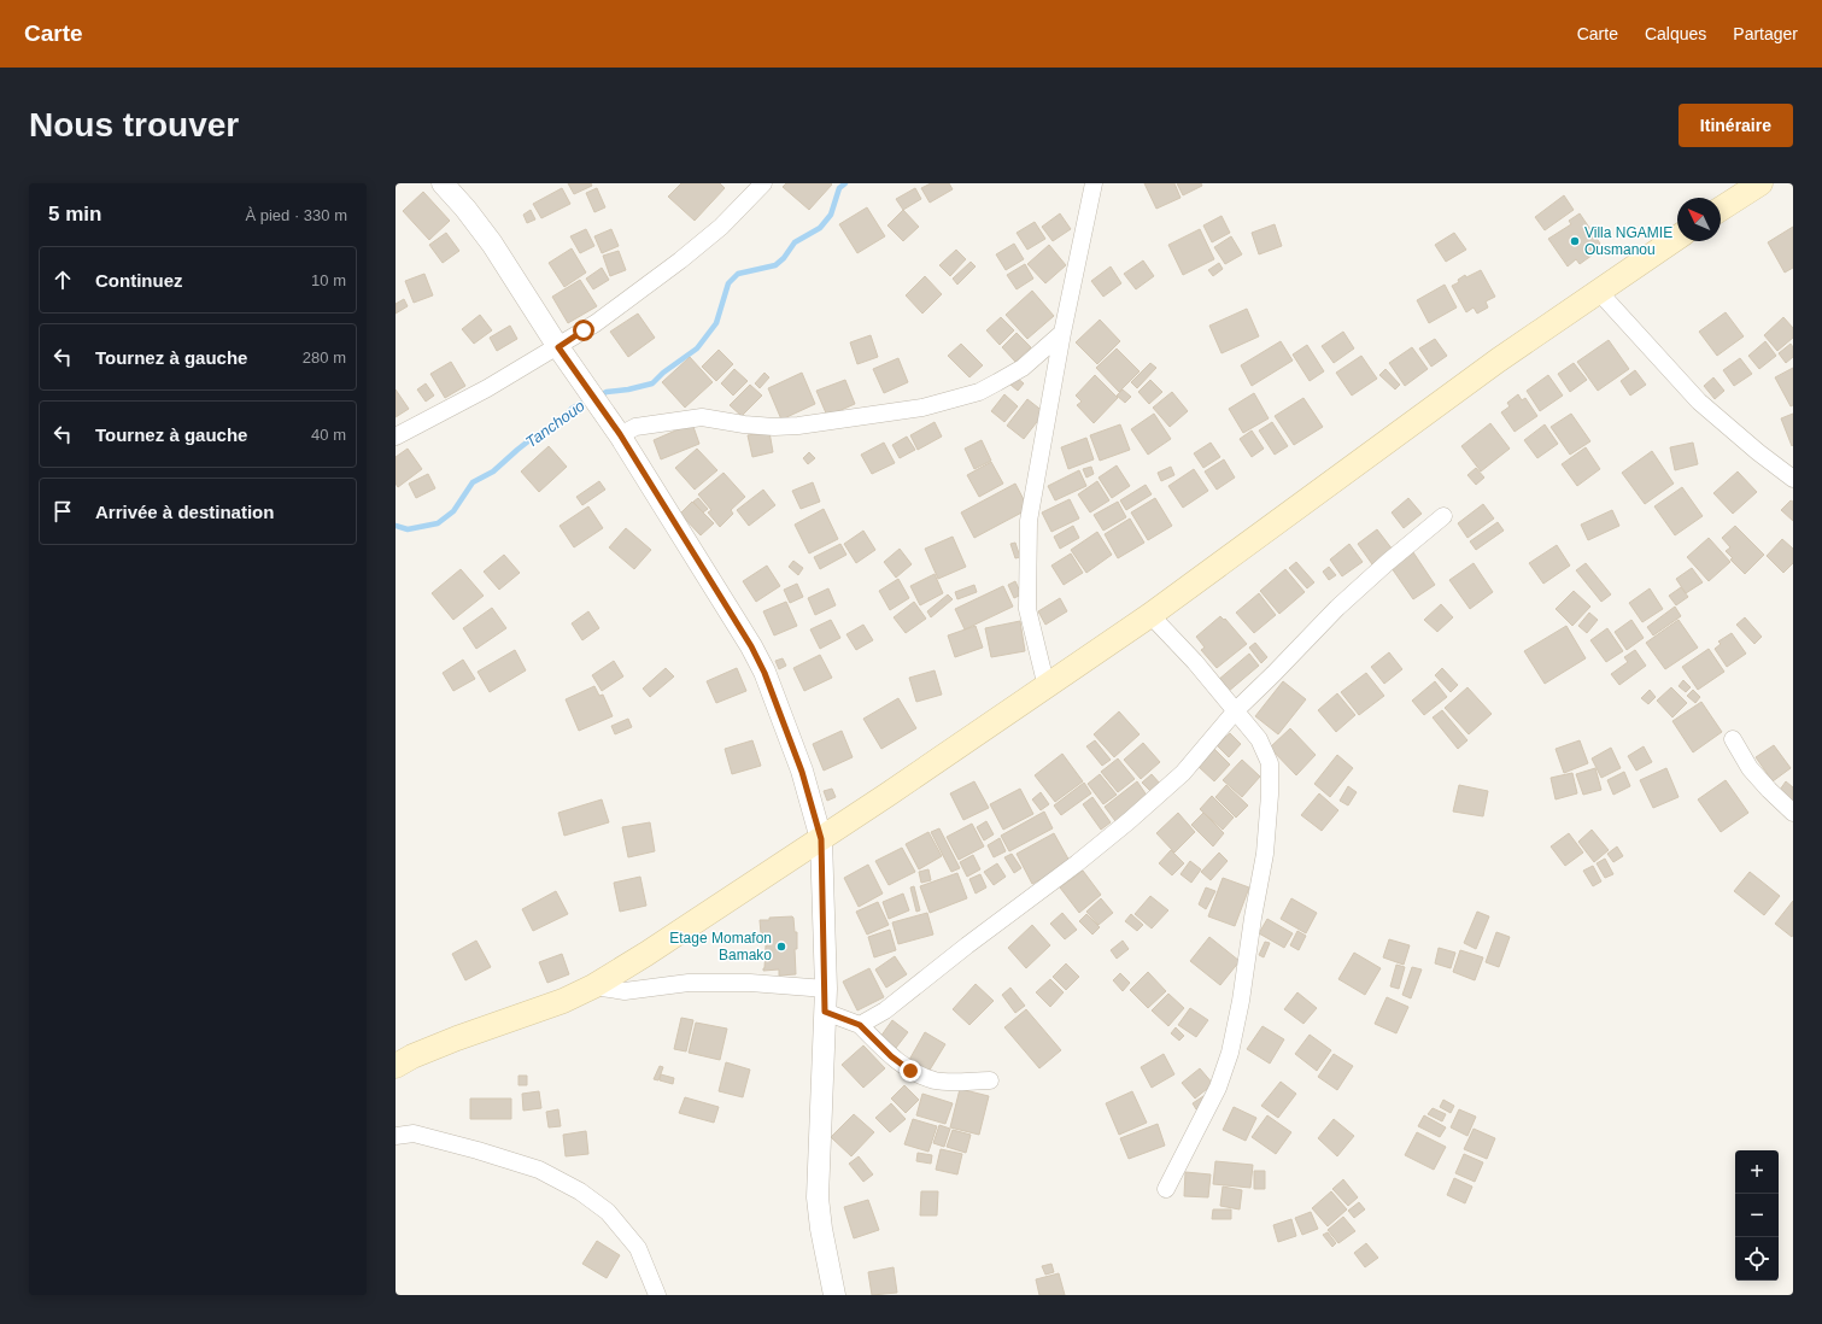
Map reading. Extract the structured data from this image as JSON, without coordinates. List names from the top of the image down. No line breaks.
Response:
{"water":["Tanchouo"],"places":["Villa NGAMIE Ousmanou","Etage Momafon Bamako"],"north":"top left","page":{"header":"Carte","nav":["Carte","Calques","Partager"],"buttons":"Itinéraire","title":"Nous trouver","heading":["5 min","À pied · 330 m"],"list":[["Continuez","10 m"],["Tournez à gauche","280 m"],["Tournez à gauche","40 m"],"Arrivée à destination"],"map_buttons":["+","−"]}}
